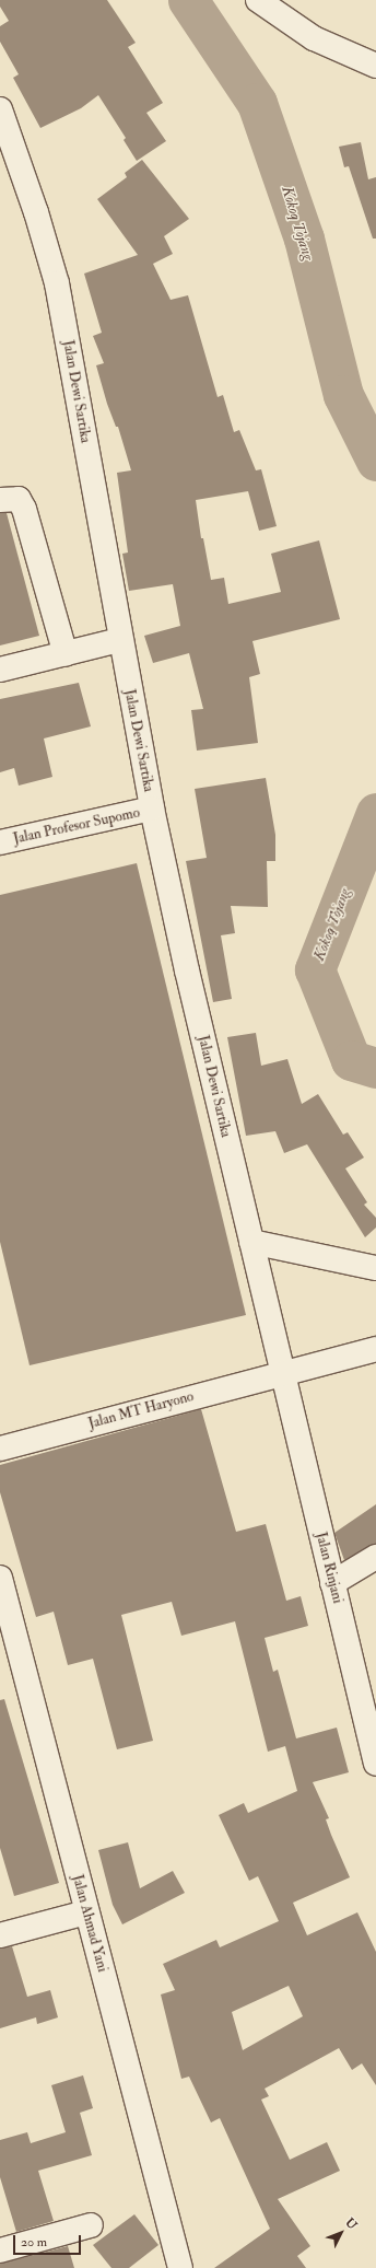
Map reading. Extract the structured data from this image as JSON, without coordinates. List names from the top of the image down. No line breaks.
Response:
{"streets":{"street":["Jalan Dewi Sartika","Jalan Profesor Supomo","Jalan MT Haryono","Jalan Rinjani","Jalan Ahmad Yani"]},"crossings":[["Jalan Dewi Sartika","Jalan Profesor Supomo"],["Jalan Dewi Sartika","Jalan MT Haryono"],["Jalan Dewi Sartika","Jalan Rinjani"],["Jalan MT Haryono","Jalan Rinjani"]],"water":["Kokoq Tojang"],"scale_bar":"20 m","north":"top right"}
